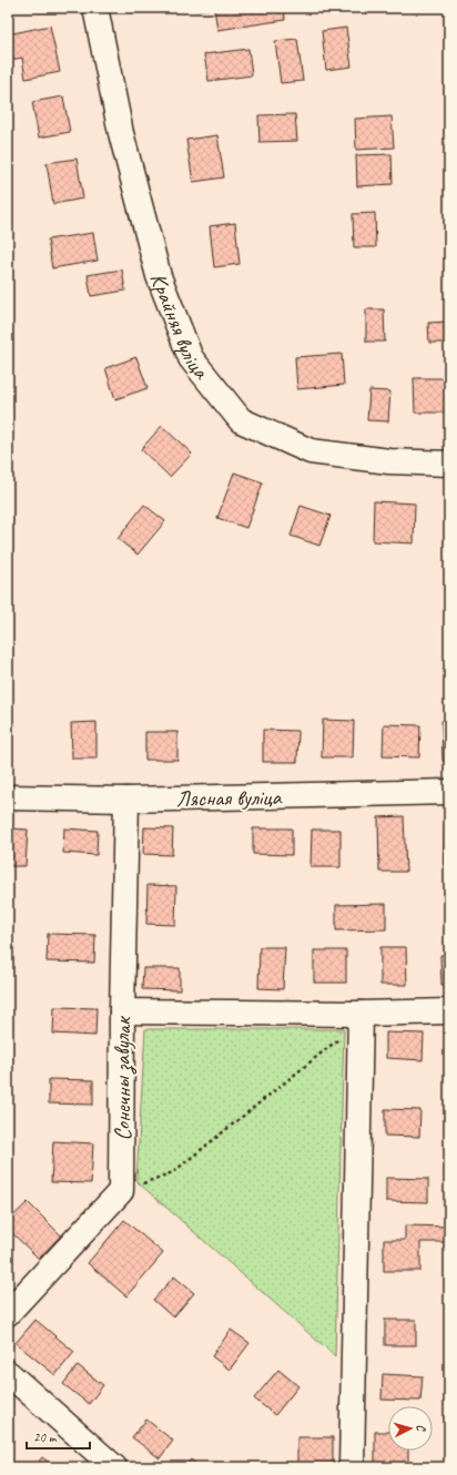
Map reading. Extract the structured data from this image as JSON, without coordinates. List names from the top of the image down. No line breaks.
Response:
{"streets":{"street":["Крайняя вуліца","Лясная вуліца","Сонечны завулак"]},"crossings":[["Лясная вуліца","Сонечны завулак"]],"scale_bar":"20 m","north":"right"}
